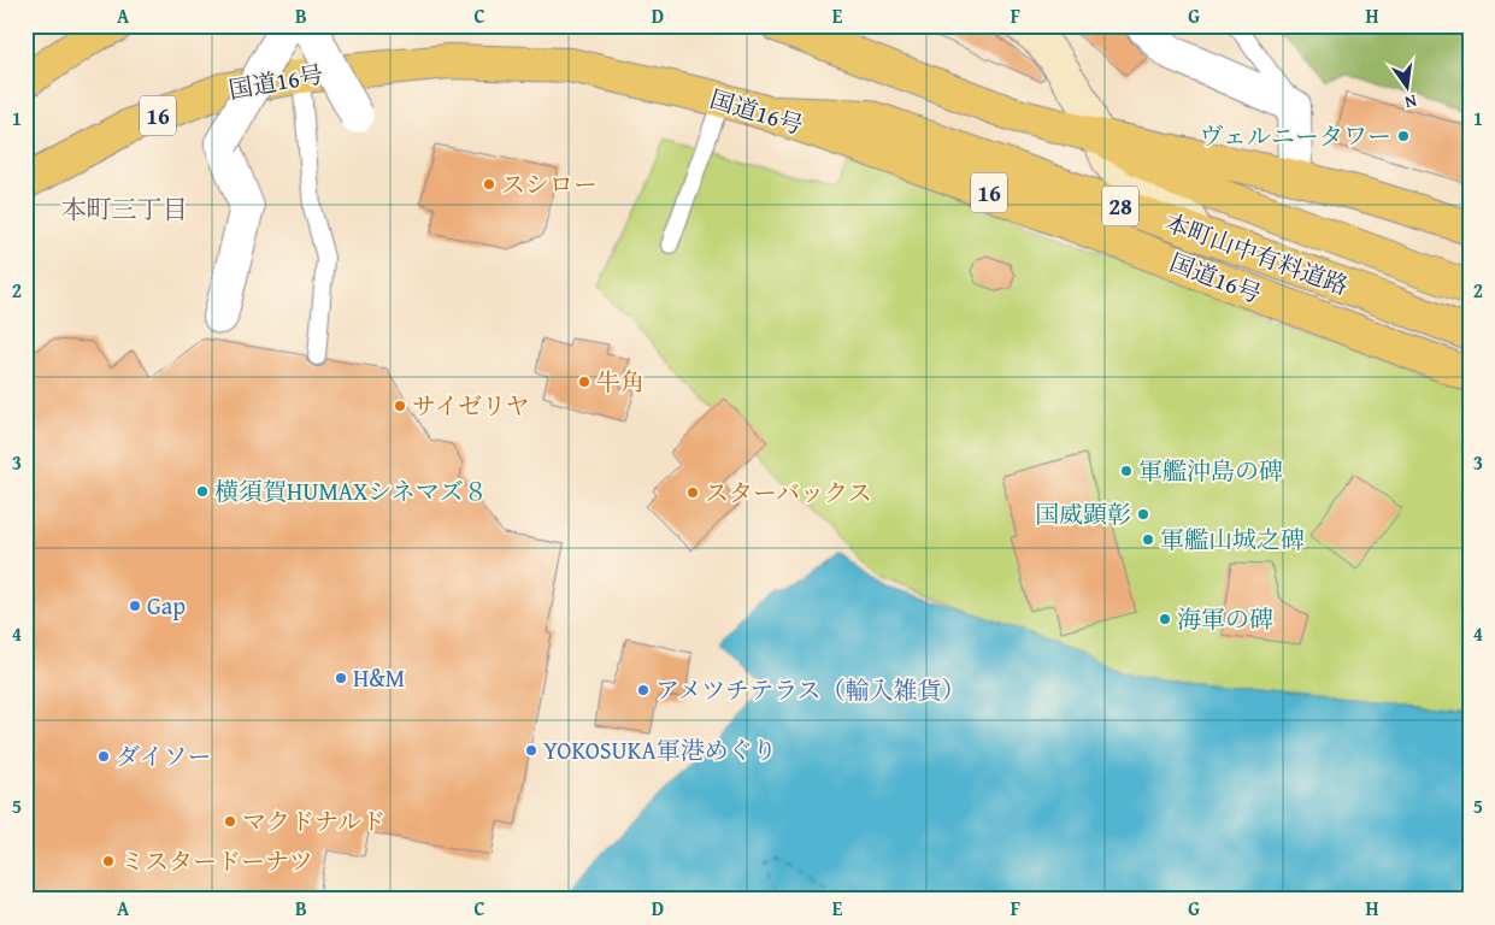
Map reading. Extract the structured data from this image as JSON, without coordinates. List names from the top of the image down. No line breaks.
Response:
{"streets":{"main road":["国道16号","16","28","本町山中有料道路"]},"crossings":[["国道16号","本町山中有料道路"]],"districts":["本町三丁目"],"places":["ヴェルニータワー","スシロー","牛角","サイゼリヤ","軍艦沖島の碑","横須賀HUMAXシネマズ８","スターバックス","国威顕彰","軍艦山城之碑","Gap","海軍の碑","H&M","アメツチテラス（輸入雑貨）","YOKOSUKA軍港めぐり","ダイソー","マクドナルド","ミスタードーナツ"],"north":"bottom","grid":{"columns":["A","B","C","D","E","F","G","H"],"rows":["1","2","3","4","5"]}}
